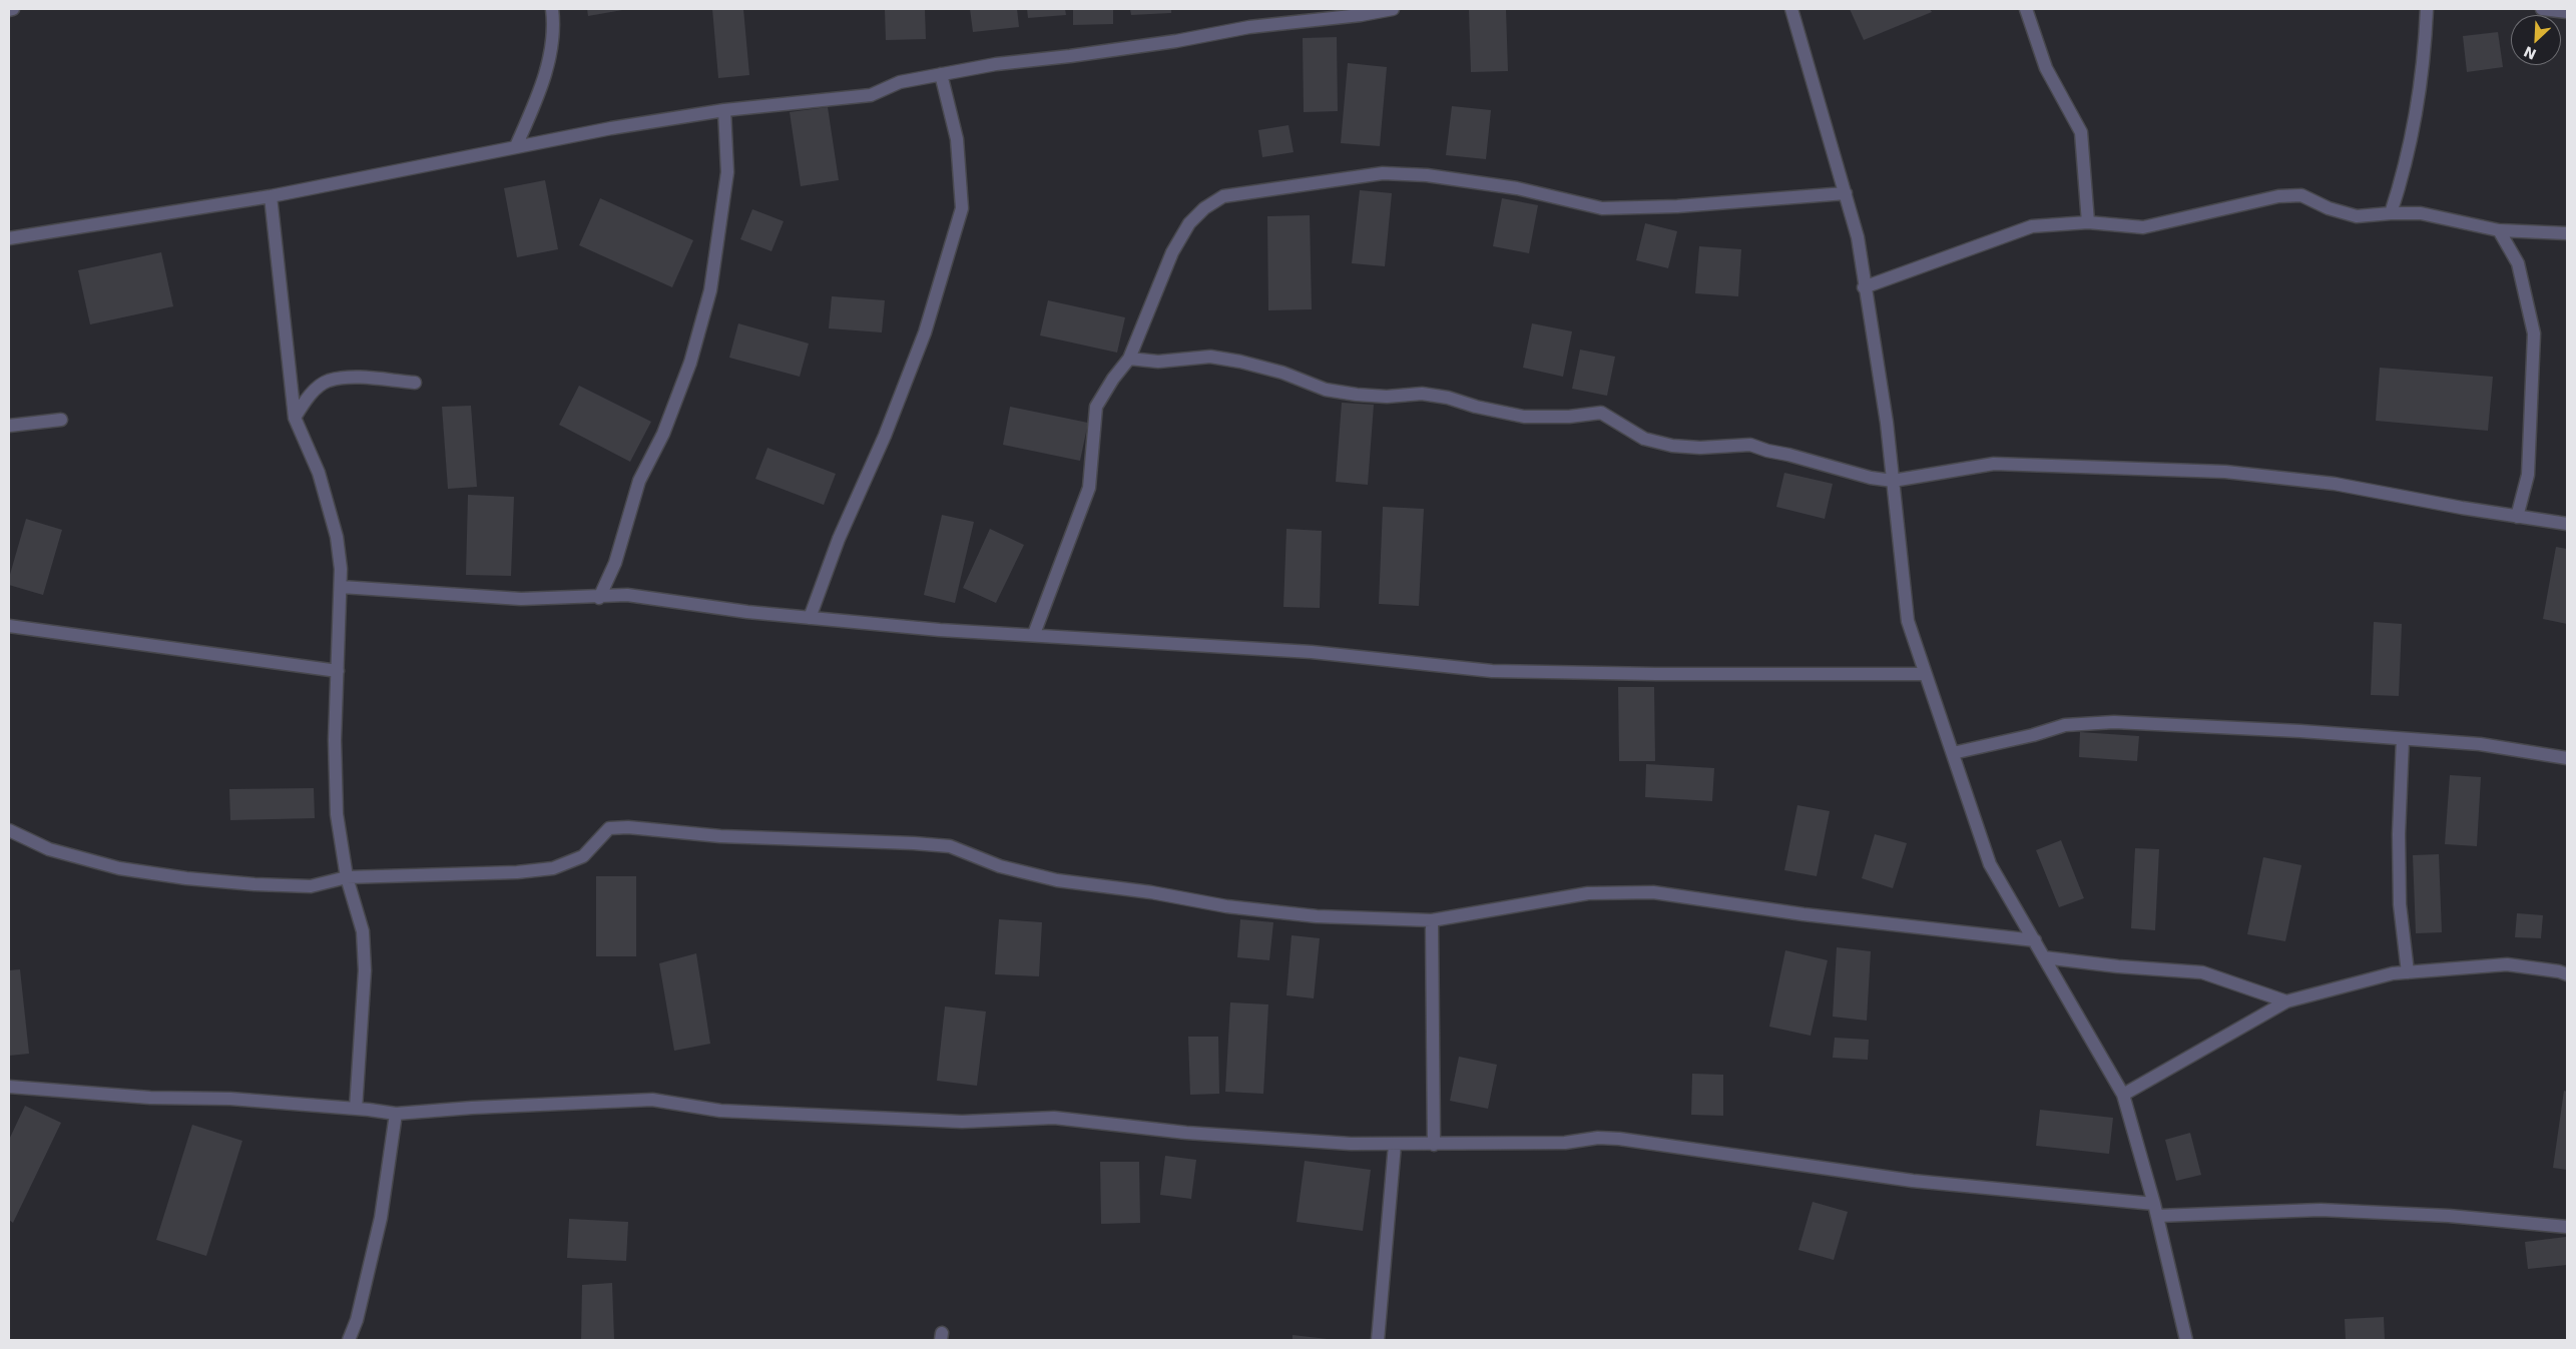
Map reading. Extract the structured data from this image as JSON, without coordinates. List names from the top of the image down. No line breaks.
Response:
{"north":"bottom left"}
